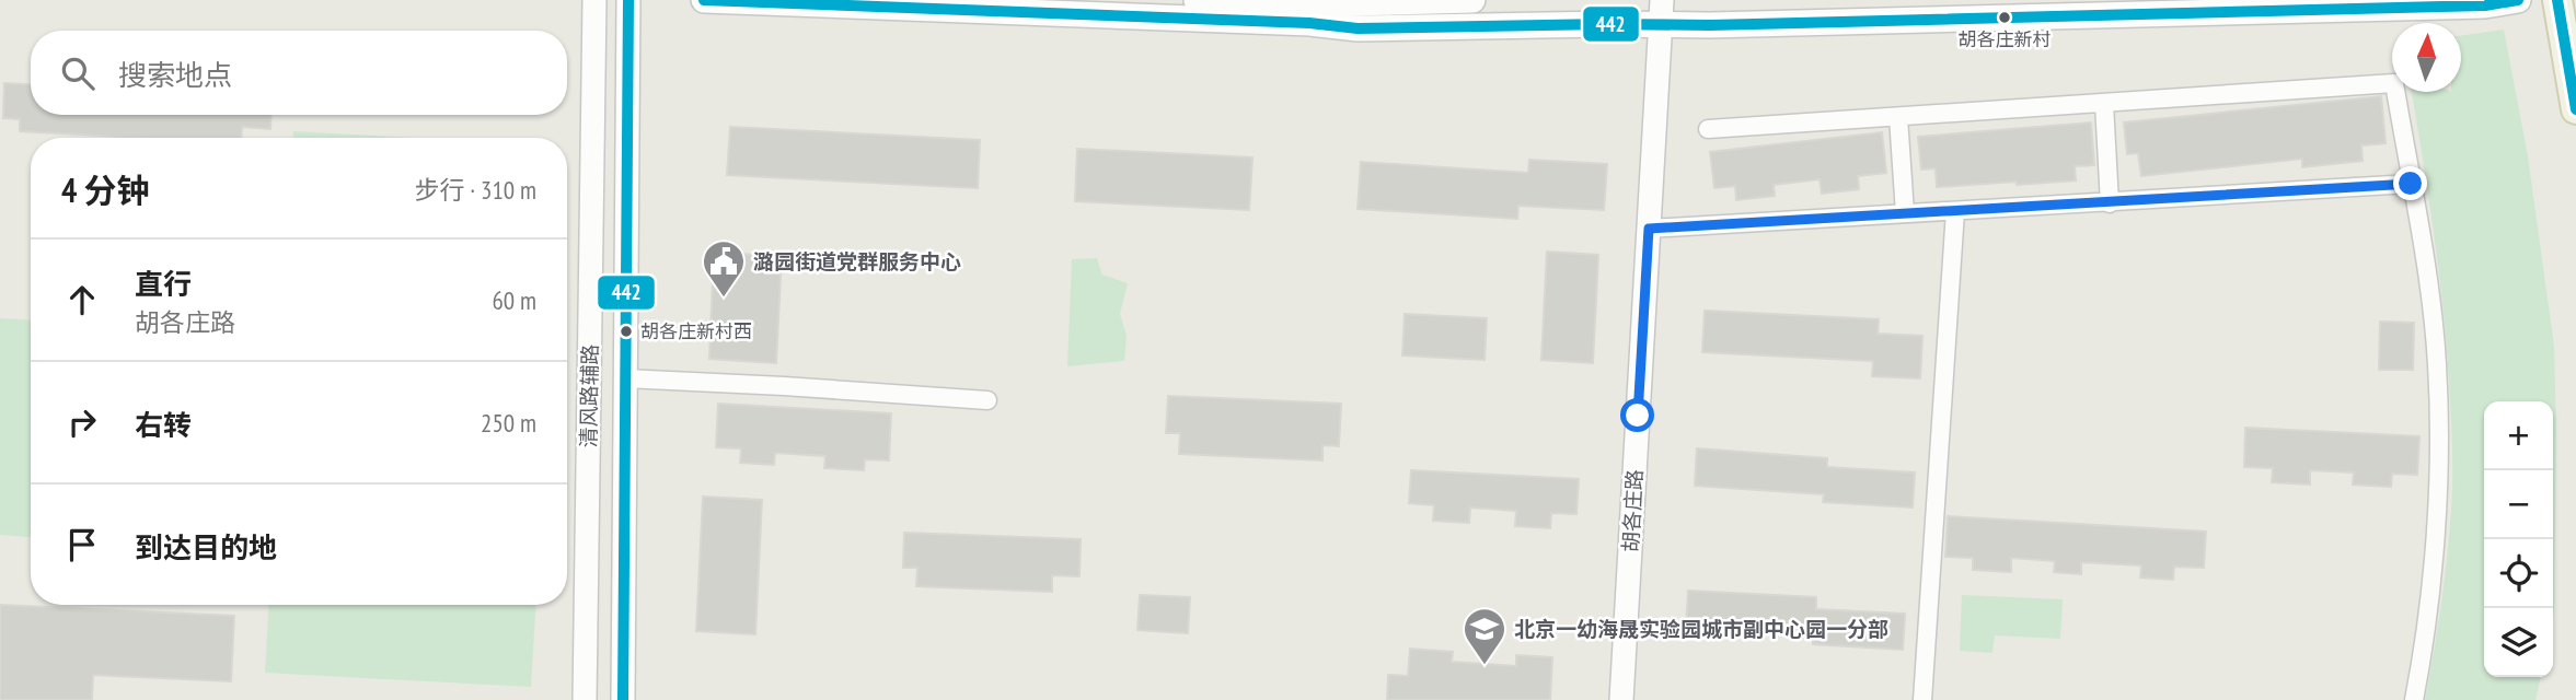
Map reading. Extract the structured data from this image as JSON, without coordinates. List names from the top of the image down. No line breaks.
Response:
{"streets":{"street":["清风路辅路","胡各庄路"]},"places":{"other":["胡各庄新村","胡各庄新村西"],"public building":["潞园街道党群服务中心"],"school or university":["北京一幼海晟实验园城市副中心园一分部"]},"lines":["transit line 442"],"north":"top","page":{"search":"搜索地点","heading":["4 分钟","步行 · 310 m"],"list":[["直行","胡各庄路","60 m"],["右转","250 m"],"到达目的地"],"map_buttons":["+","−"]}}
